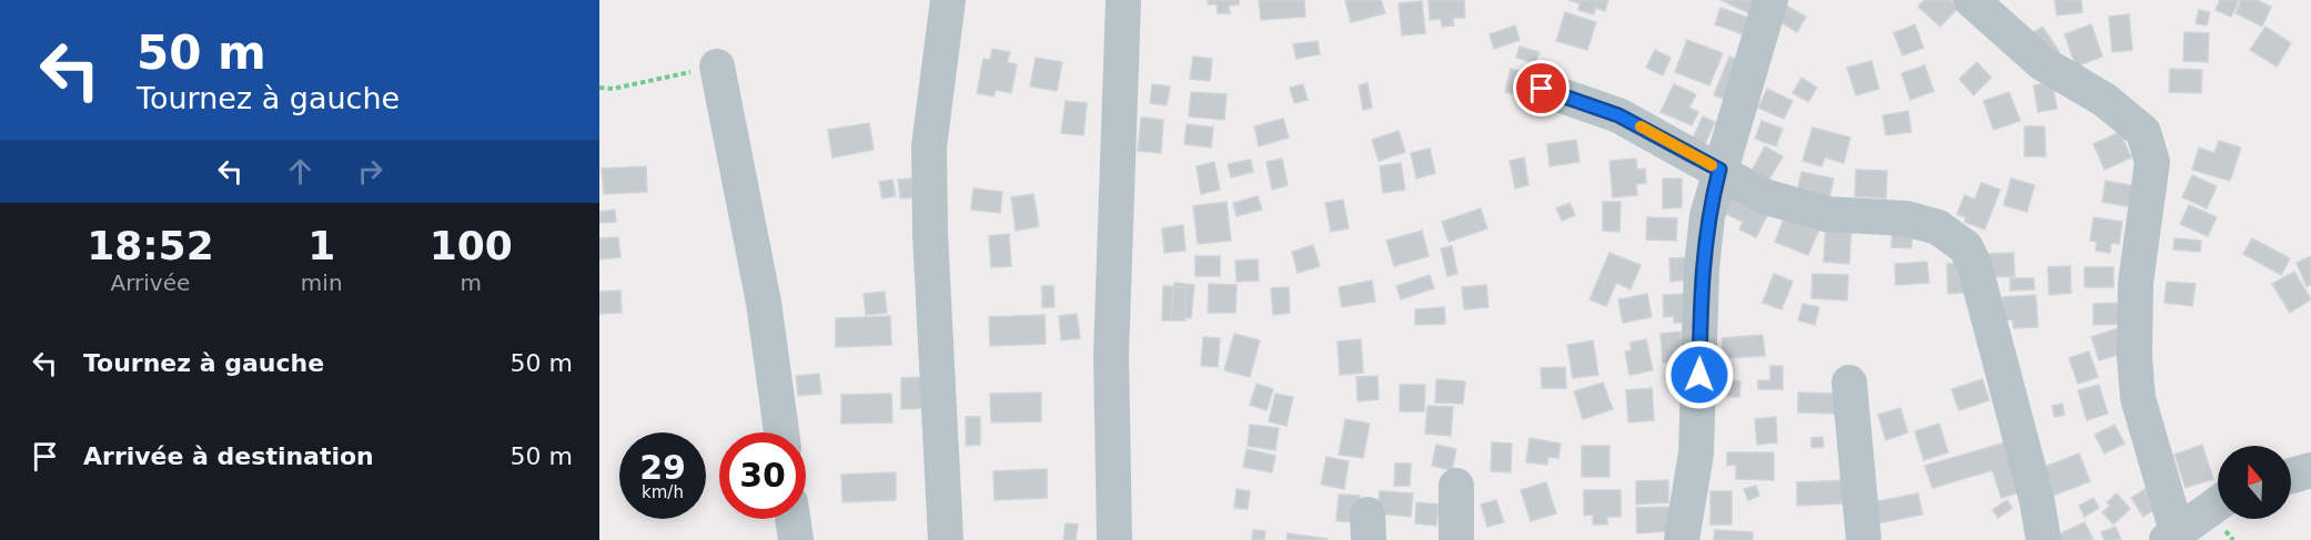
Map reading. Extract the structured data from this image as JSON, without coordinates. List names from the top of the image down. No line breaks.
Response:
{"north":"top","page":{"turn":["50 m","Tournez à gauche"],"eta":["18:52","Arrivée","1","min","100","m"],"list":[{"name":"Tournez à gauche","value":"50 m"},{"name":"Arrivée à destination","value":"50 m"}],"speed":"29 km/h","limit":"30"}}
